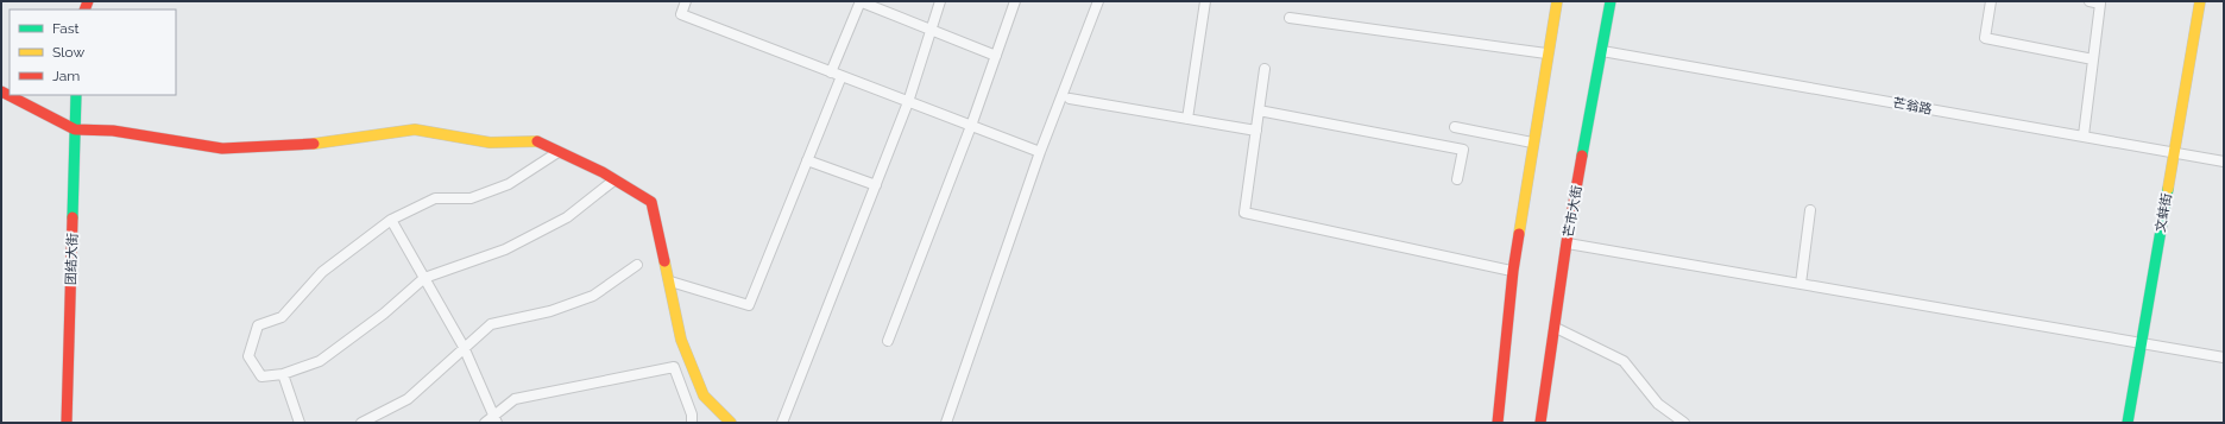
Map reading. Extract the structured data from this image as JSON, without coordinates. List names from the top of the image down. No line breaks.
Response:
{"streets":{"street":["芒市大街","文蚌街","团结大街"],"lane":["芒翁路"]},"crossings":[["芒翁路","芒市大街"],["芒翁路","文蚌街"]],"legend":["Fast","Slow","Jam"]}
